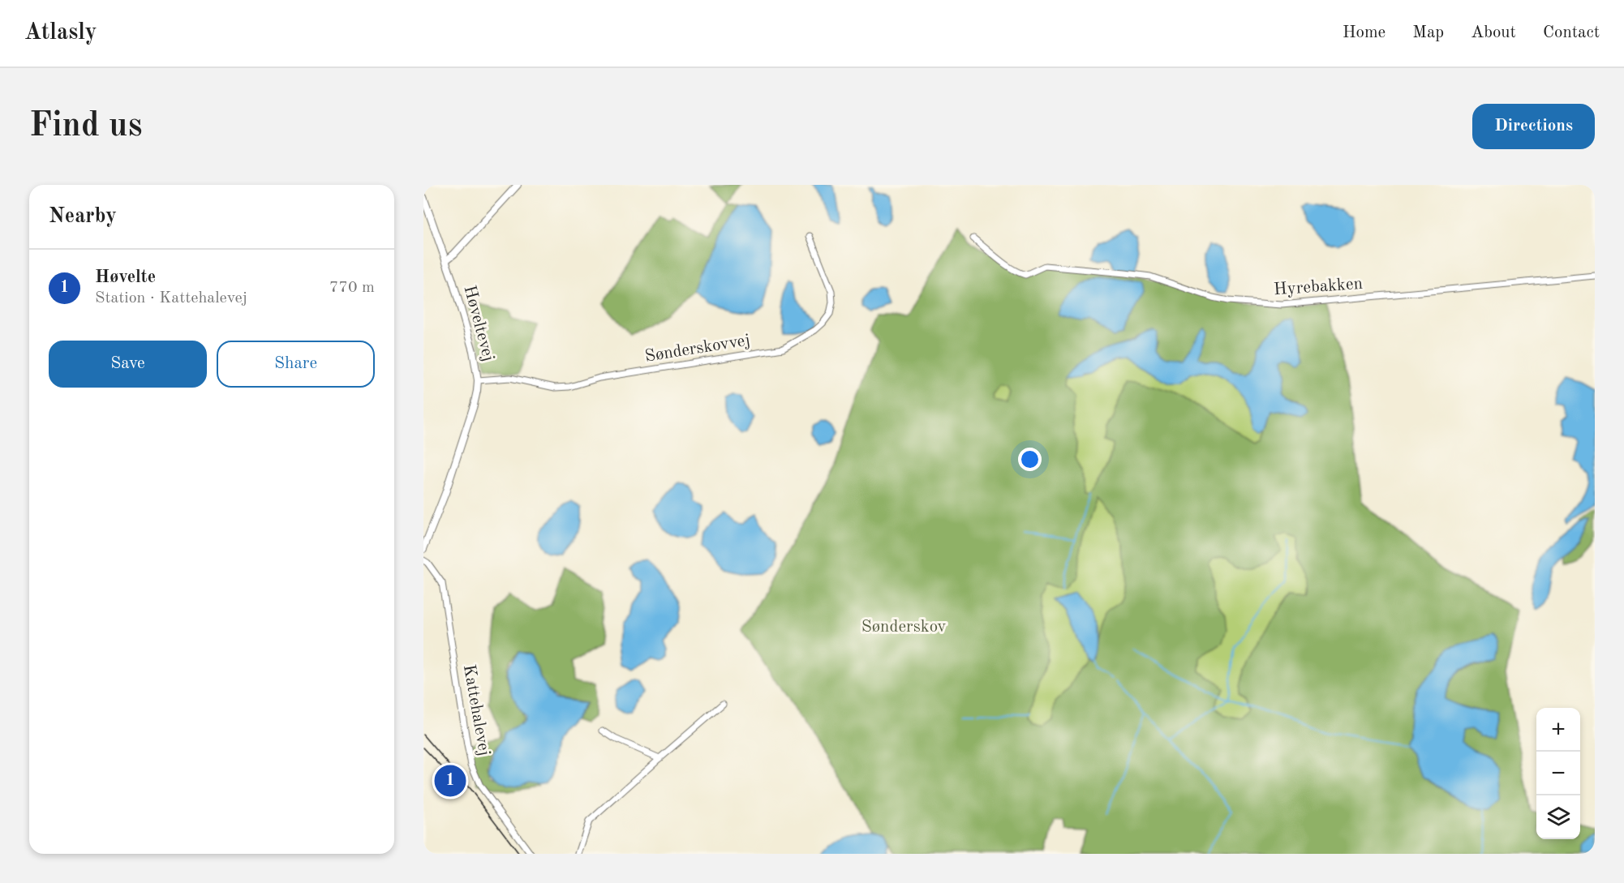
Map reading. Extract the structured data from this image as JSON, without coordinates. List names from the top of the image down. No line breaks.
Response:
{"streets":{"street":["Hyrebakken","Høveltevej","Sønderskovvej","Kattehalevej"]},"crossings":[["Høveltevej","Sønderskovvej"]],"parks":["Sønderskov"],"page":{"header":"Atlasly","nav":["Home","Map","About","Contact"],"buttons":["Directions",["Save","Share"]],"title":"Find us","heading":"Nearby","list":[{"mark":"1","name":"Høvelte","note":"Station · Kattehalevej","value":"770 m"}],"map_buttons":["+","−"],"pins":"1"}}
